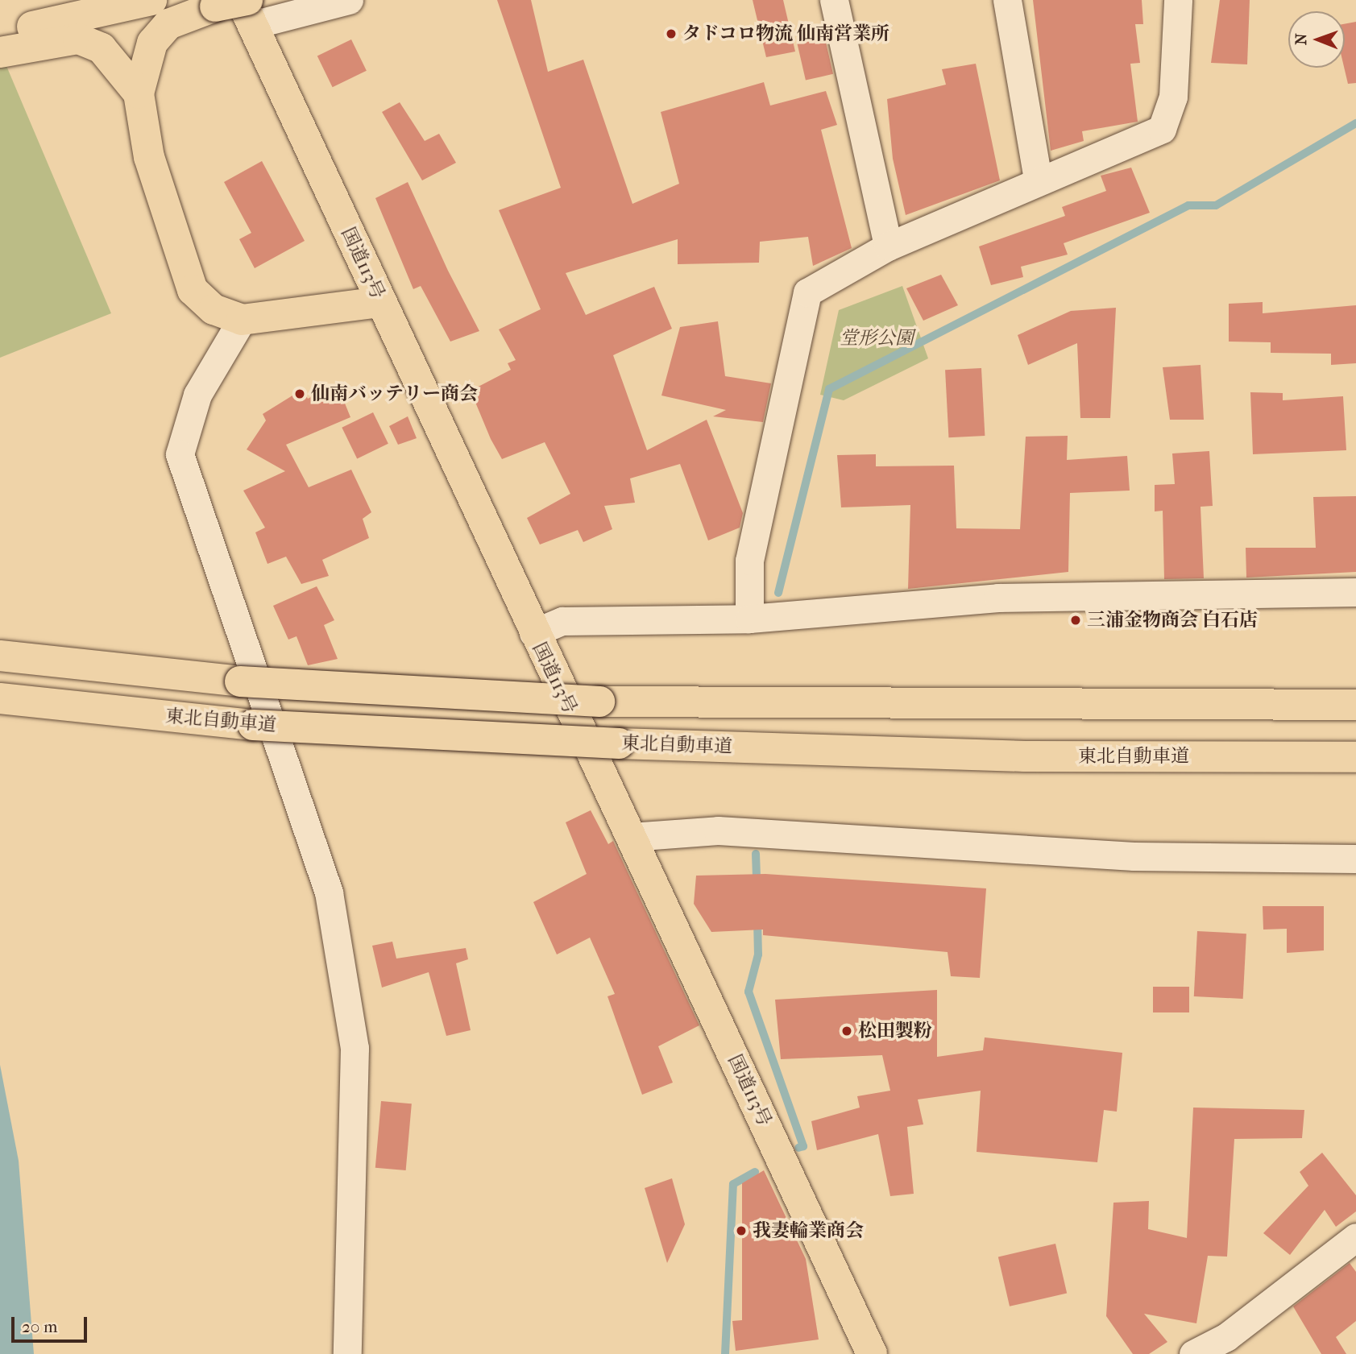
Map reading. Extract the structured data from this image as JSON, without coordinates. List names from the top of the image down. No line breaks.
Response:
{"streets":{"highway":["国道113号","東北自動車道"]},"parks":["堂形公園"],"places":["タドコロ物流 仙南営業所","仙南バッテリー商会","三浦金物商会 白石店","松田製粉","我妻輪業商会"],"scale_bar":"20 m","north":"left"}
